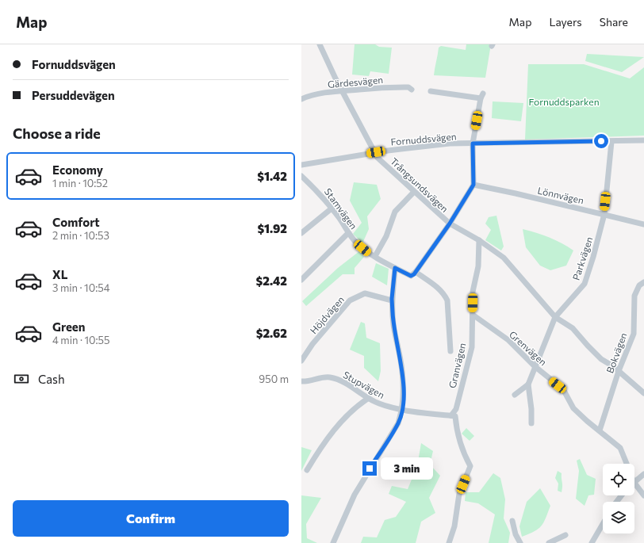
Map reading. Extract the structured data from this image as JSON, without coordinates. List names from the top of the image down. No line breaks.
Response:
{"streets":{"street":["Gärdesvägen","Fornuddsvägen","Trångsundsvägen","Lönnvägen","Stamvägen","Parkvägen","Höjdvägen","Grenvägen","Bokvägen","Granvägen","Stupvägen"]},"crossings":[["Gärdesvägen","Trångsundsvägen"],["Fornuddsvägen","Trångsundsvägen"],["Fornuddsvägen","Parkvägen"],["Trångsundsvägen","Parkvägen"],["Trångsundsvägen","Bokvägen"],["Trångsundsvägen","Granvägen"],["Lönnvägen","Parkvägen"],["Parkvägen","Grenvägen"],["Grenvägen","Bokvägen"],["Grenvägen","Granvägen"],["Granvägen","Stupvägen"]],"parks":["Fornuddsparken"],"page":{"header":"Map","nav":["Map","Layers","Share"],"banner":["Fornuddsvägen","Persuddevägen"],"heading":"Choose a ride","list":[{"name":"Economy","note":"1 min · 10:52","value":"$1.42"},{"name":"Comfort","note":"2 min · 10:53","value":"$1.92"},{"name":"XL","note":"3 min · 10:54","value":"$2.42"},{"name":"Green","note":"4 min · 10:55","value":"$2.62"}],"pay":["Cash","950 m"],"bubble":"3 min","buttons":"Confirm"}}
